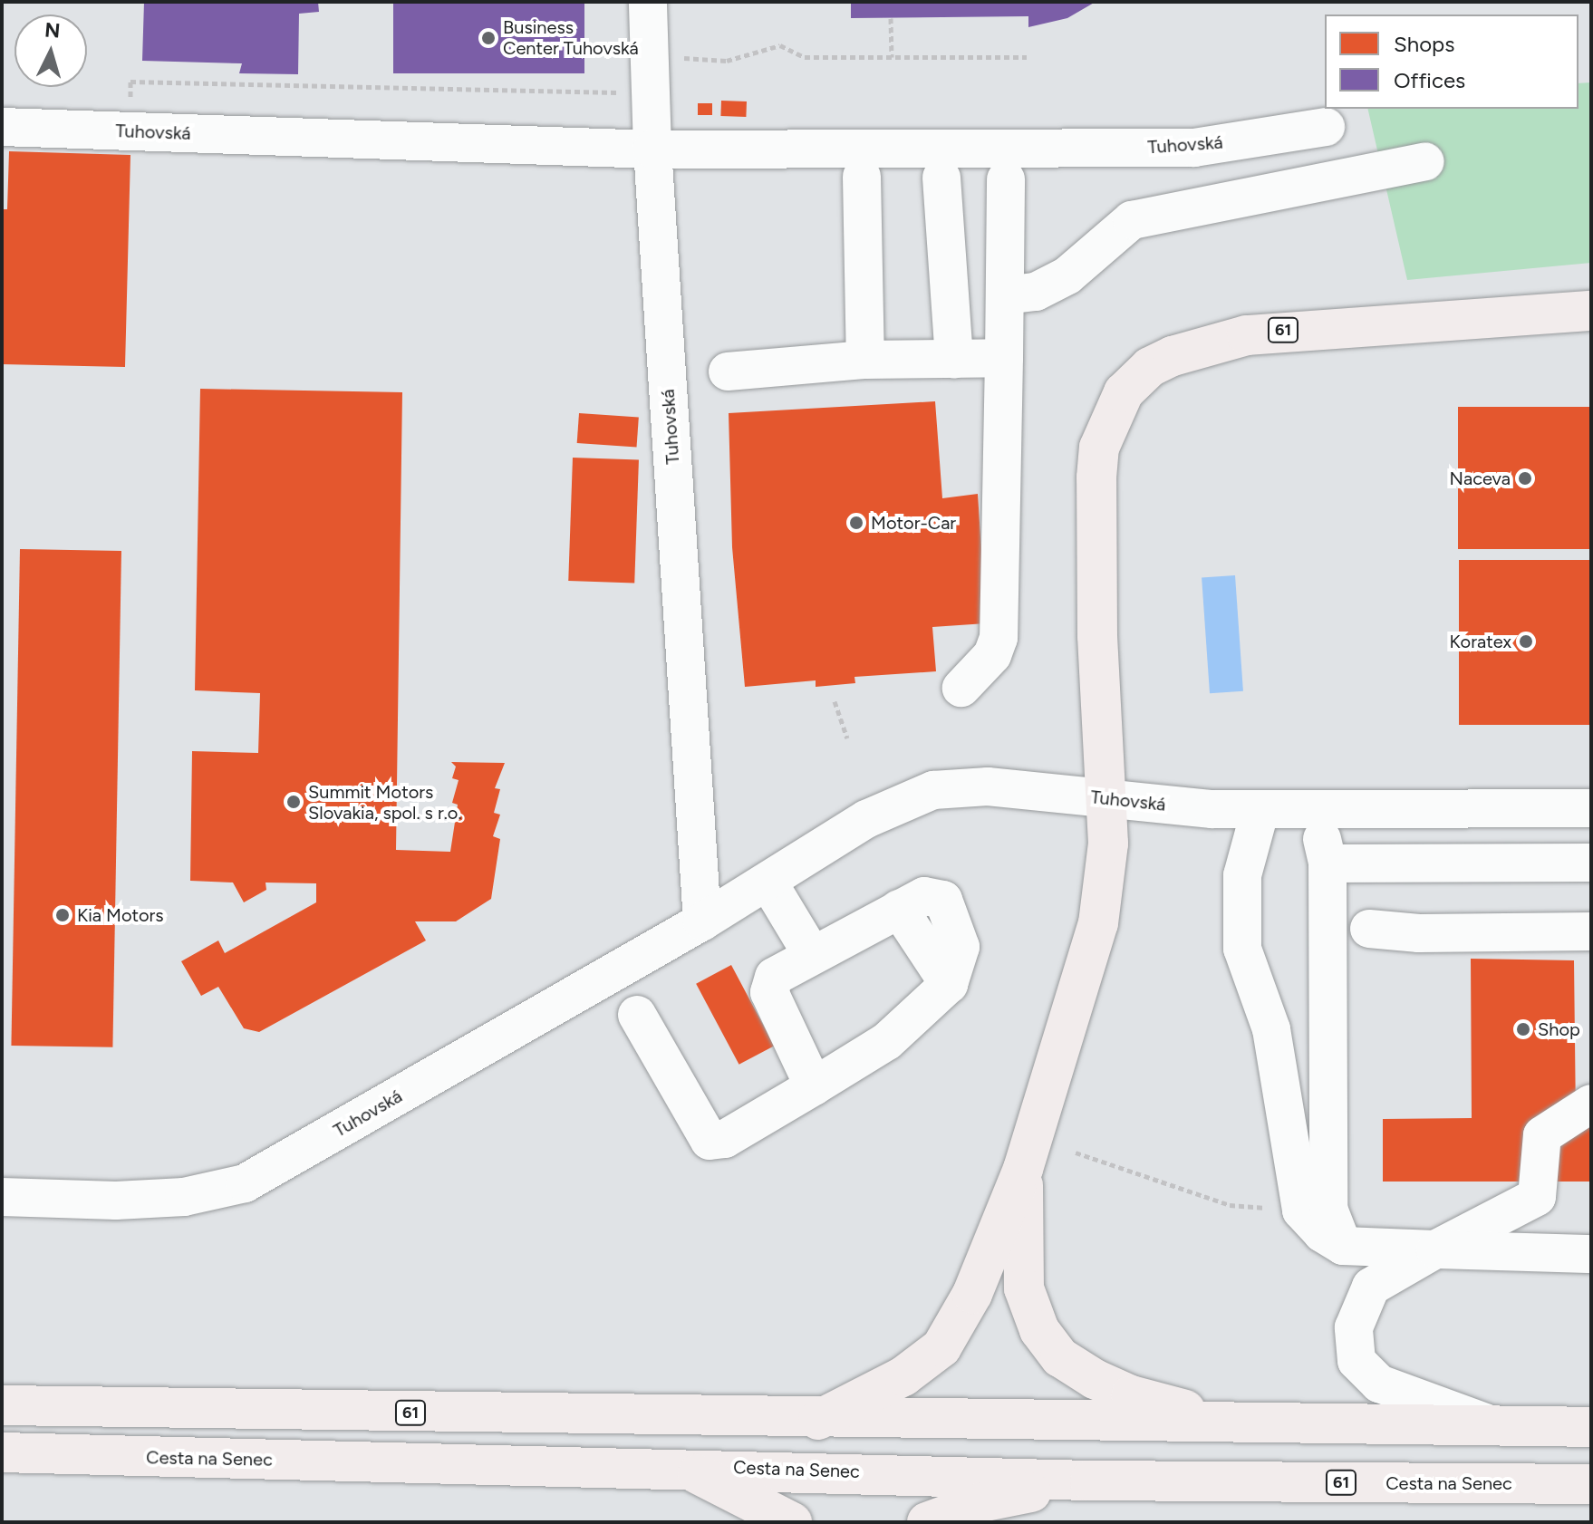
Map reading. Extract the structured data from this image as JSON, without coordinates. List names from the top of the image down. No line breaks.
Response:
{"streets":{"main road":["61","Cesta na Senec"],"street":["Tuhovská"]},"crossings":[["Tuhovská","61"],["61","Cesta na Senec"]],"places":["Business Center Tuhovská","Naceva","Motor-Car","Koratex","Summit Motors Slovakia, spol. s r.o.","Kia Motors","Shop"],"legend":["Shops","Offices"],"north":"top"}
